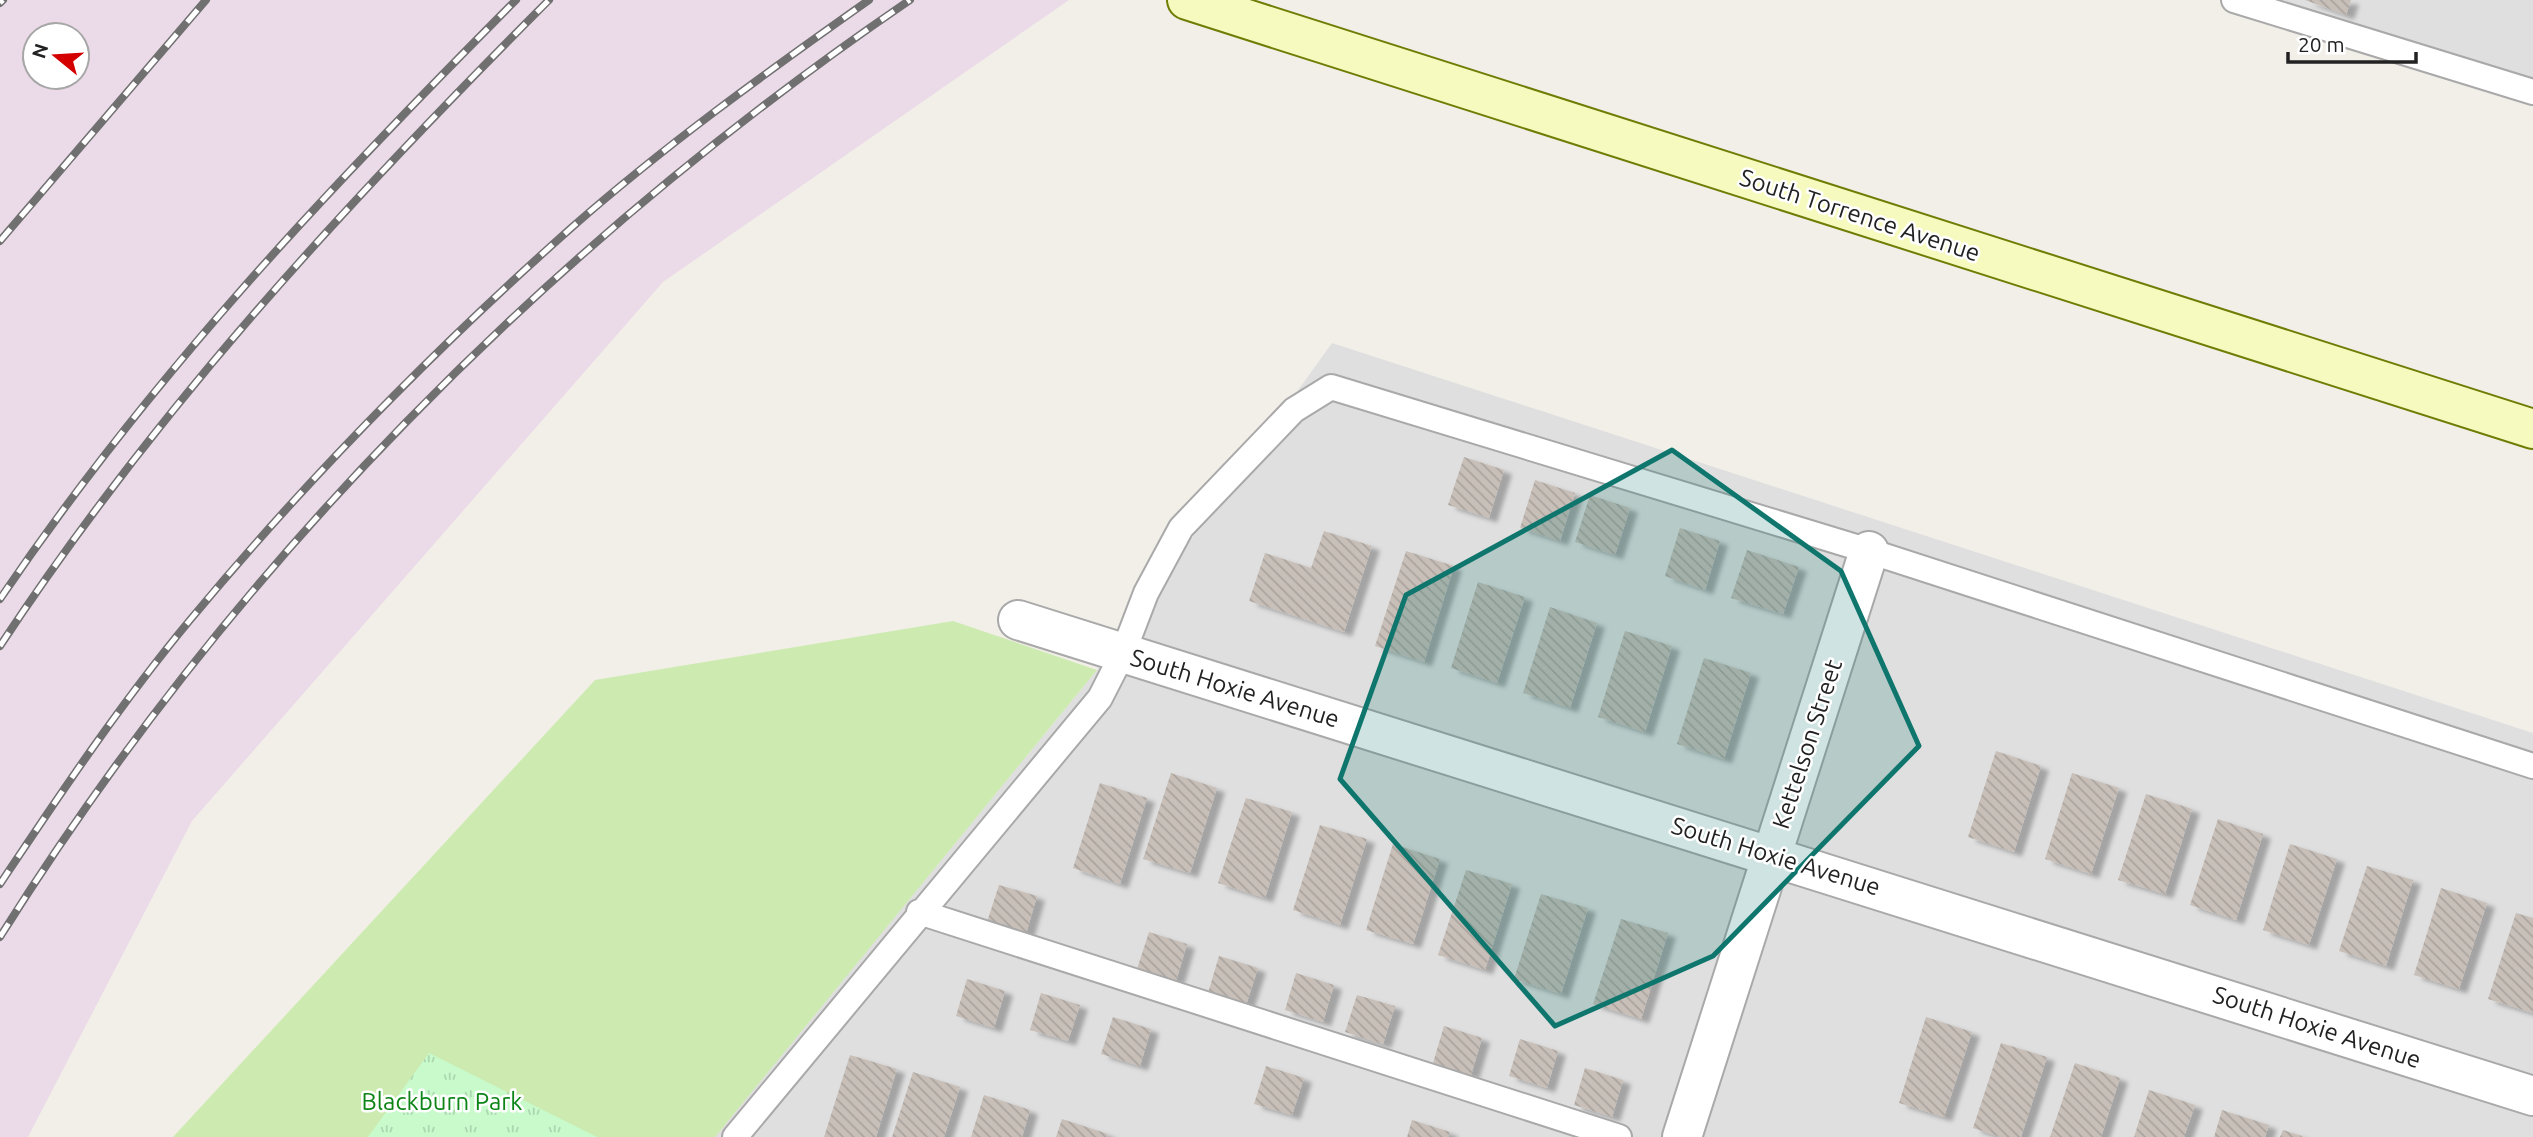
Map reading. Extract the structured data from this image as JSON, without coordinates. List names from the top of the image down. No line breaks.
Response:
{"streets":{"main road":["South Torrence Avenue"],"street":["South Hoxie Avenue","Kettelson Street"]},"crossings":[["South Hoxie Avenue","Kettelson Street"]],"parks":["Blackburn Park"],"scale_bar":"20 m","north":"left"}
